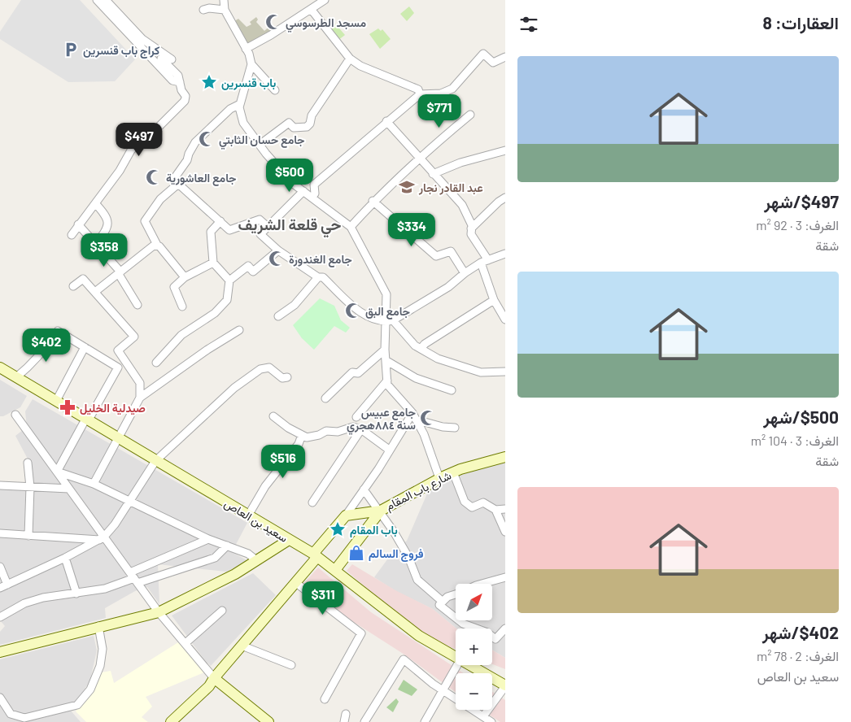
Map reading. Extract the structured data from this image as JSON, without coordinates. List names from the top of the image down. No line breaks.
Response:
{"streets":{"main road":["شارع باب المقام","سعيد بن العاص"]},"crossings":[["شارع باب المقام","سعيد بن العاص"]],"districts":["حي قلعة الشريف"],"places":{"mosque":["مسجد الطرسوسي","جامع حسان الثابتي","جامع العاشورية","جامع الغندورة","جامع البق","جامع عبيس سنة ٨٨٤هجري"],"parking":["كراج باب قنسرين"],"place":["باب قنسرين","باب المقام"],"school or university":["عبد القادر نجار"],"pharmacy":["صيدلية الخليل"],"shop":["فروج السالم"]},"north":"top right","page":{"heading":"العقارات: 8","list":[{"name":"$497/شهر","note":"الغرف: 3 · 92 m² · شقة"},{"name":"$500/شهر","note":"الغرف: 3 · 104 m² · شقة"},{"name":"$402/شهر","note":"الغرف: 2 · 78 m² · سعيد بن العاص"}],"price":["$771","$497","$500","$334","$358","$402","$516","$311"],"map_buttons":["+","−"]}}
